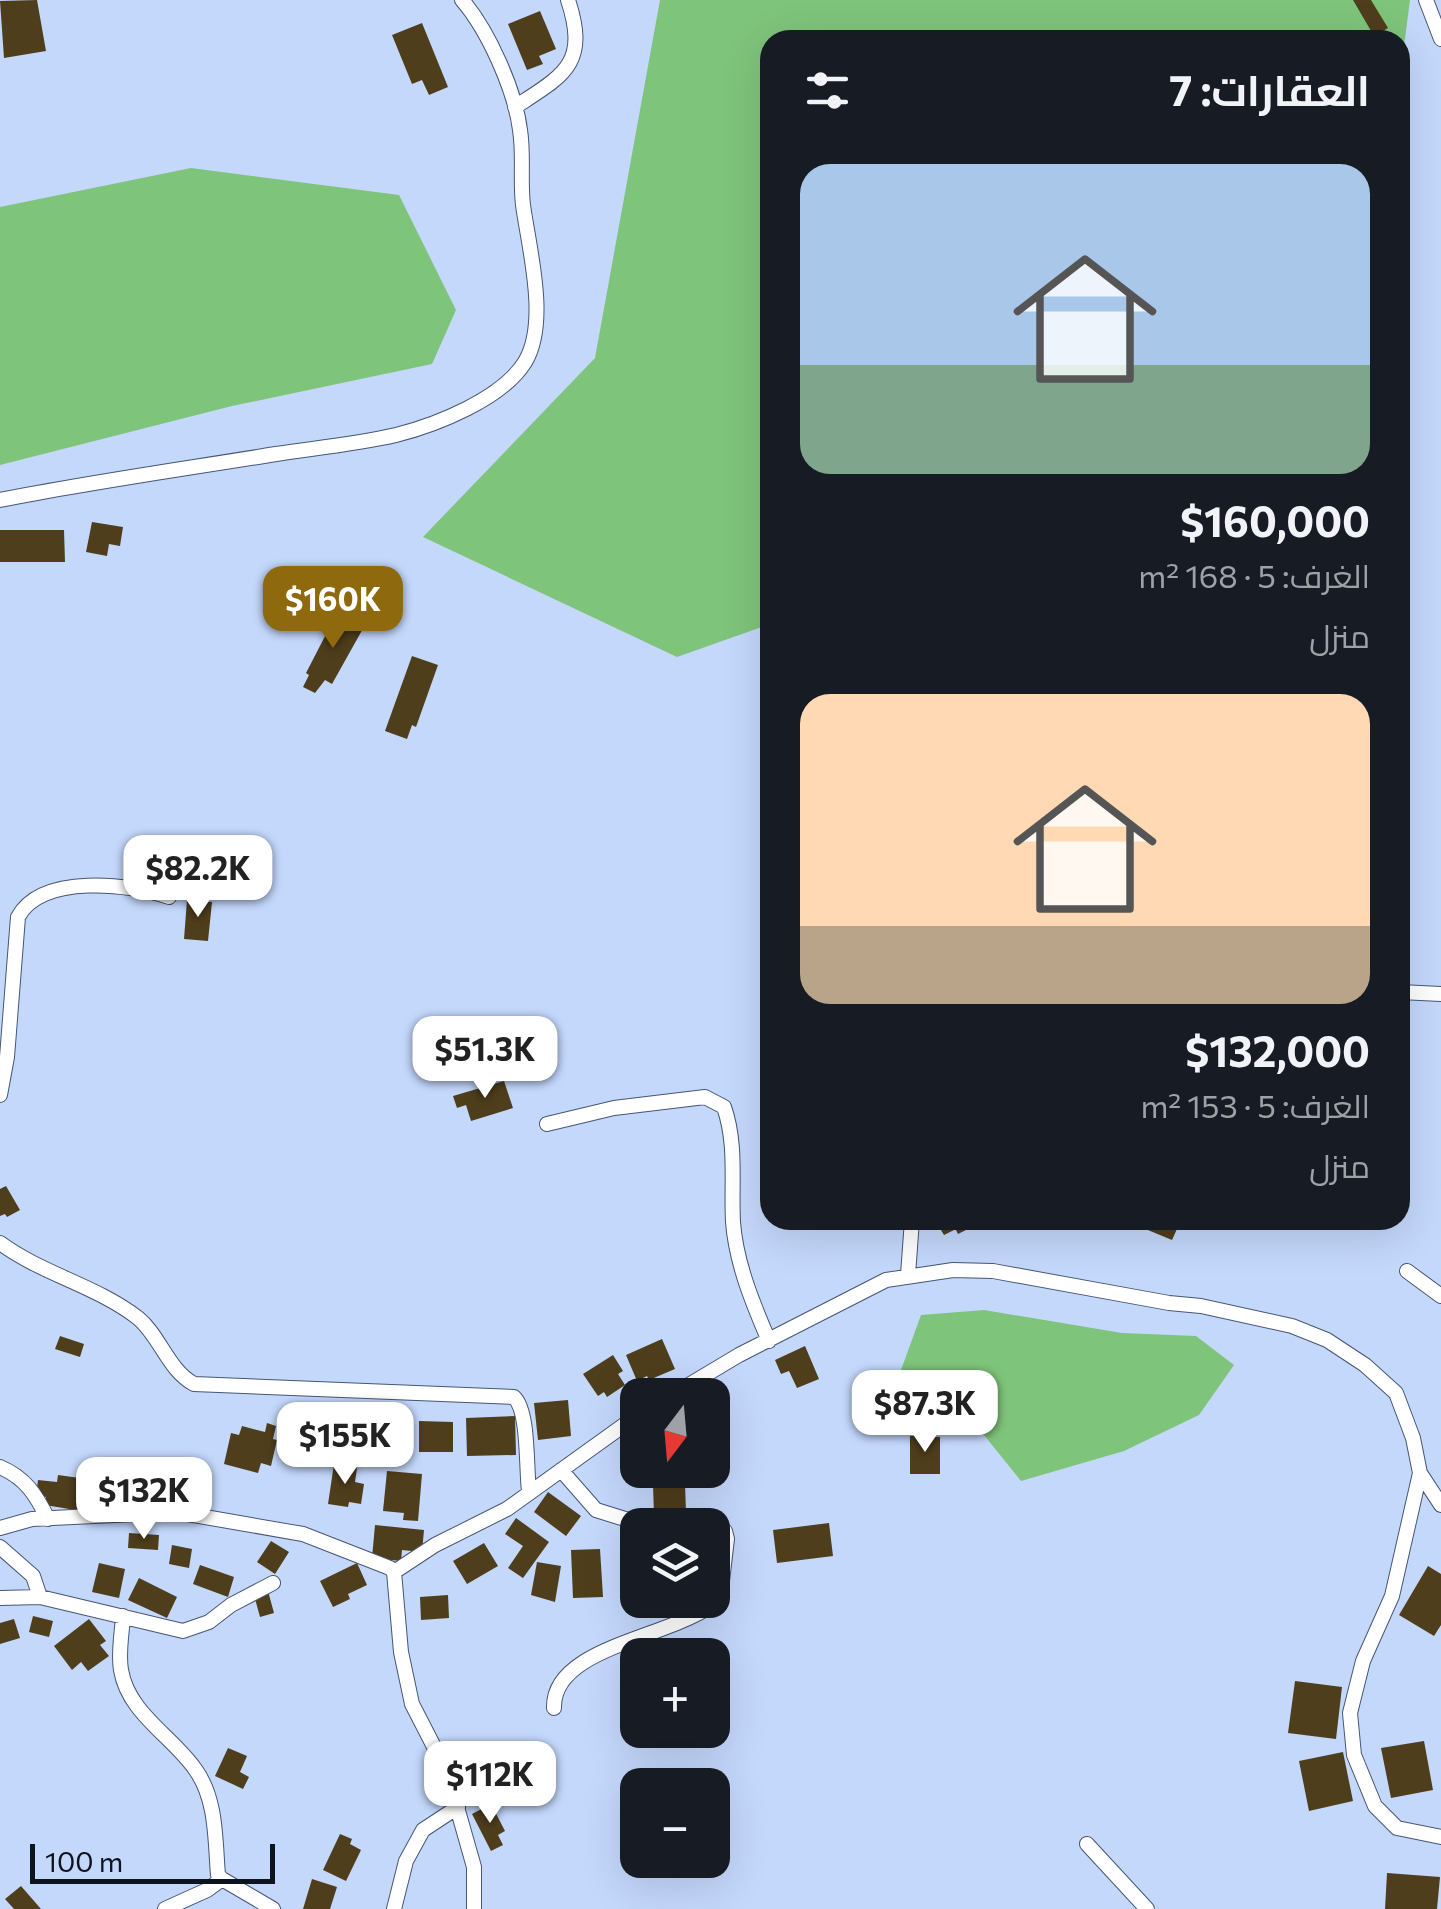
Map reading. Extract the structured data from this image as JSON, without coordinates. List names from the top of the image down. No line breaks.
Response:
{"scale_bar":"100 m","north":"bottom","page":{"heading":"العقارات: 7","list":[{"name":"$160,000","note":"الغرف: 5 · 168 m² · منزل"},{"name":"$132,000","note":"الغرف: 5 · 153 m² · منزل"}],"price":["$160K","$82.2K","$51.3K","$87.3K","$155K","$132K","$112K"],"map_buttons":["+","−"],"scale":"100 m"}}
